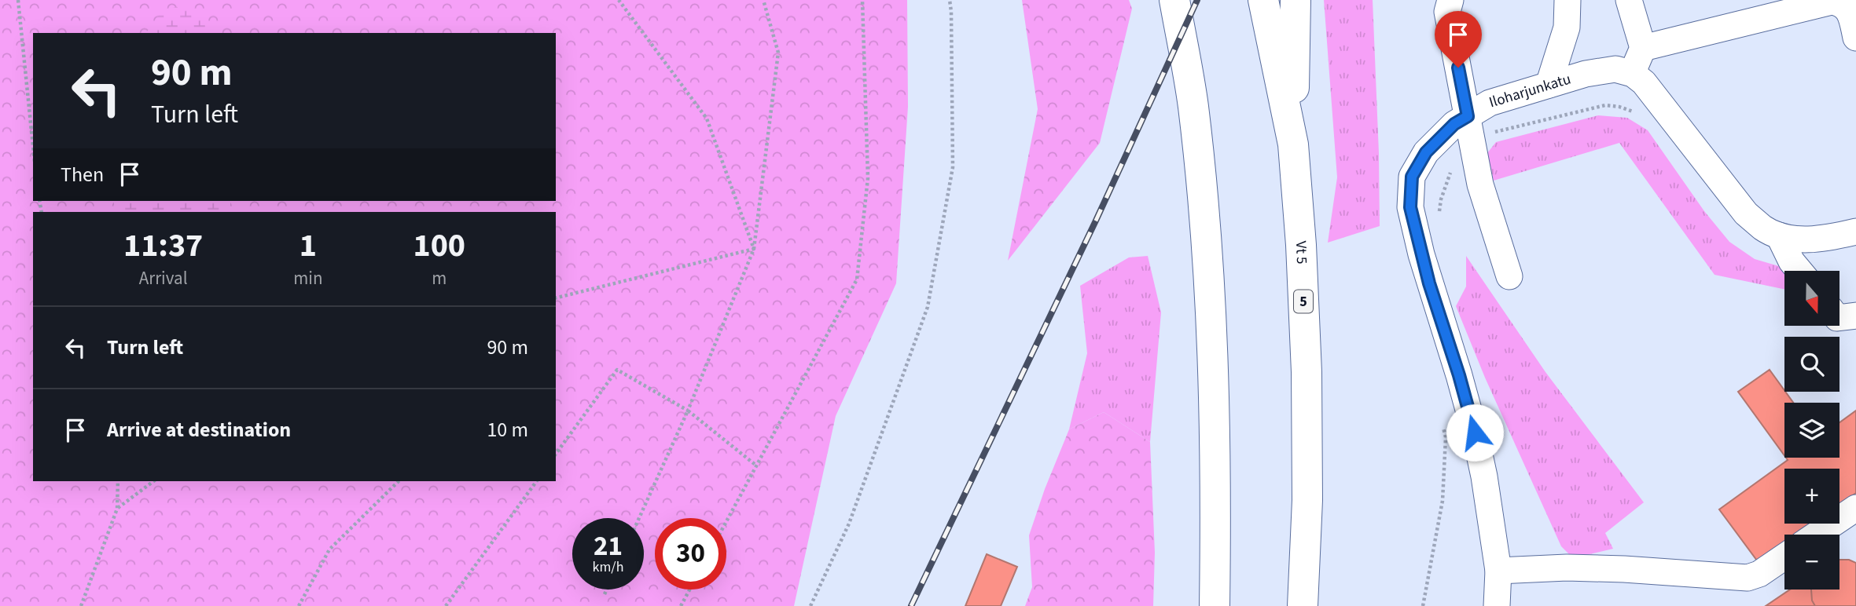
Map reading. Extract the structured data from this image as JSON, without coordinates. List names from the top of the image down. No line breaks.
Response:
{"streets":{"highway":["Vt 5","5"],"street":["Iloharjunkatu"]},"north":"bottom","page":{"turn":["90 m","Turn left"],"then":"Then","eta":["11:37","Arrival","1","min","100","m"],"map_buttons":["+","−"],"list":[{"name":"Turn left","value":"90 m"},{"name":"Arrive at destination","value":"10 m"}],"speed":"21 km/h","limit":"30"}}
